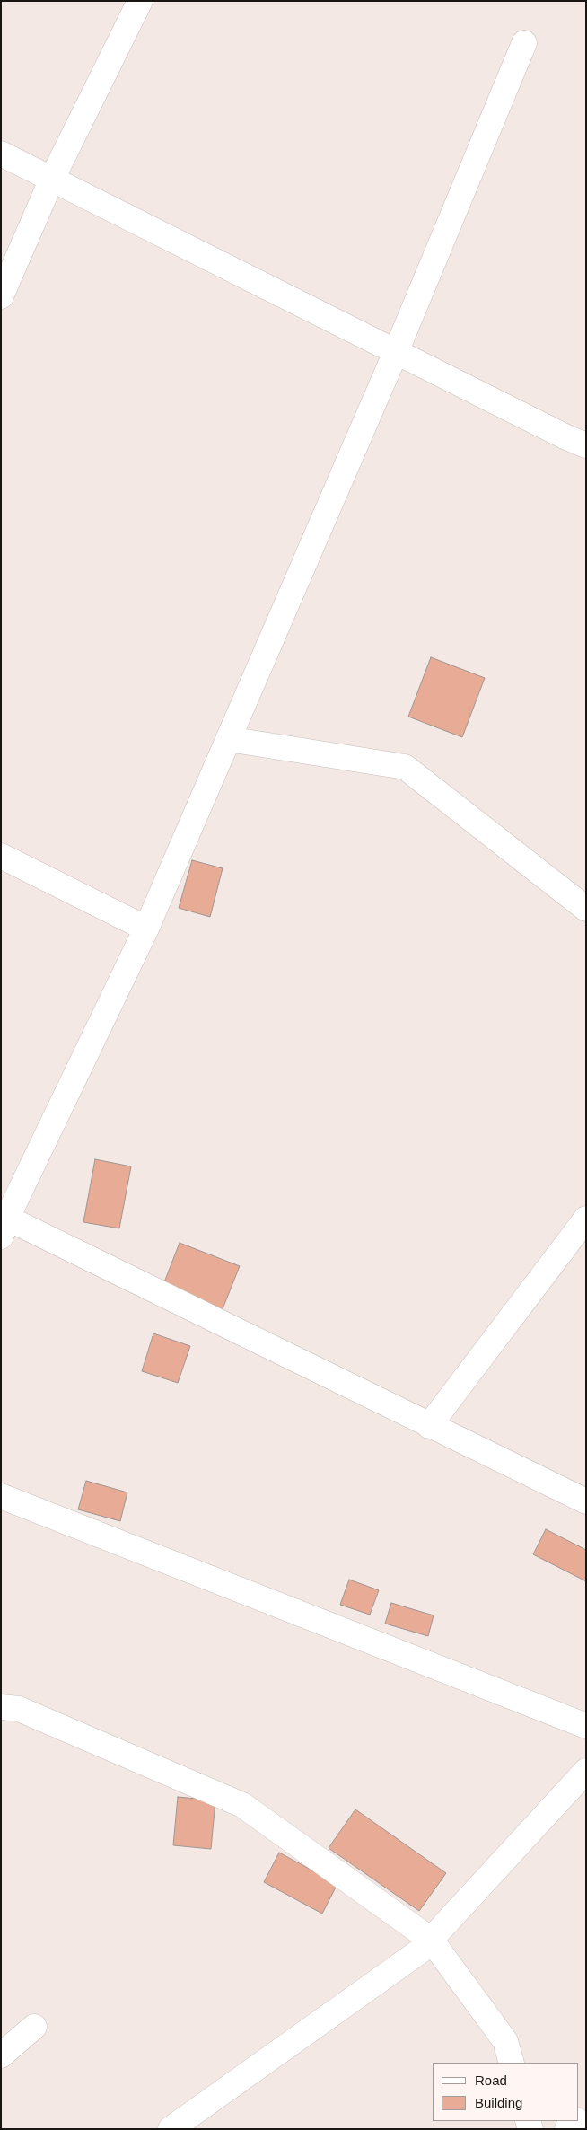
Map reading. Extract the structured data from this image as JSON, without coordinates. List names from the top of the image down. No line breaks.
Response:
{"legend":["Road","Building"]}
